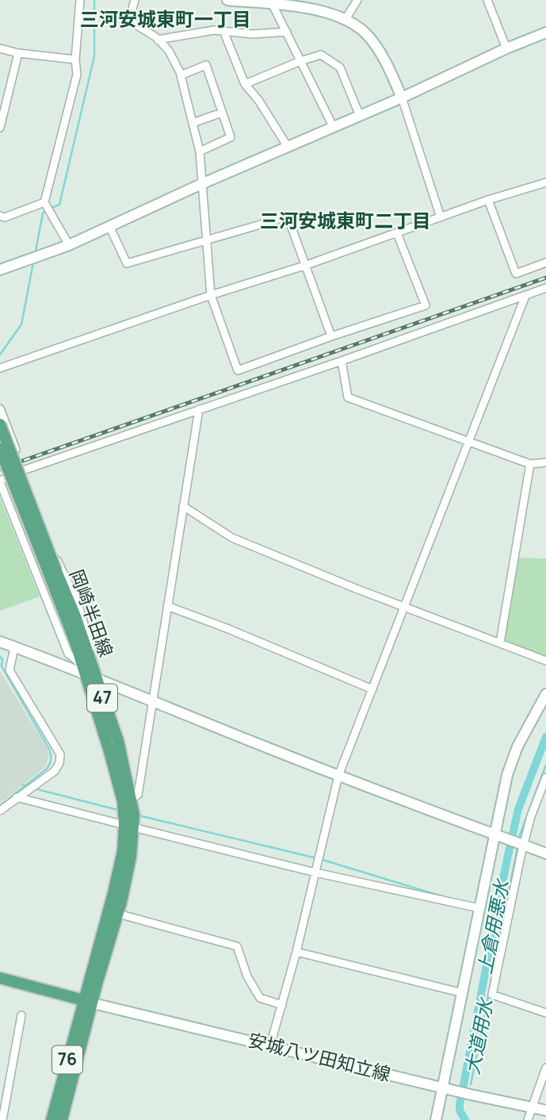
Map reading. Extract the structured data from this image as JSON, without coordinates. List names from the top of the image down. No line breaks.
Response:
{"streets":{"main road":["岡崎半田線","47","76"],"street":["安城八ツ田知立線"]},"crossings":[["岡崎半田線","安城八ツ田知立線"],["岡崎半田線","76"],["安城八ツ田知立線","76"]],"districts":["三河安城東町一丁目","三河安城東町二丁目"],"water":["上倉用悪水","大道用水"]}
